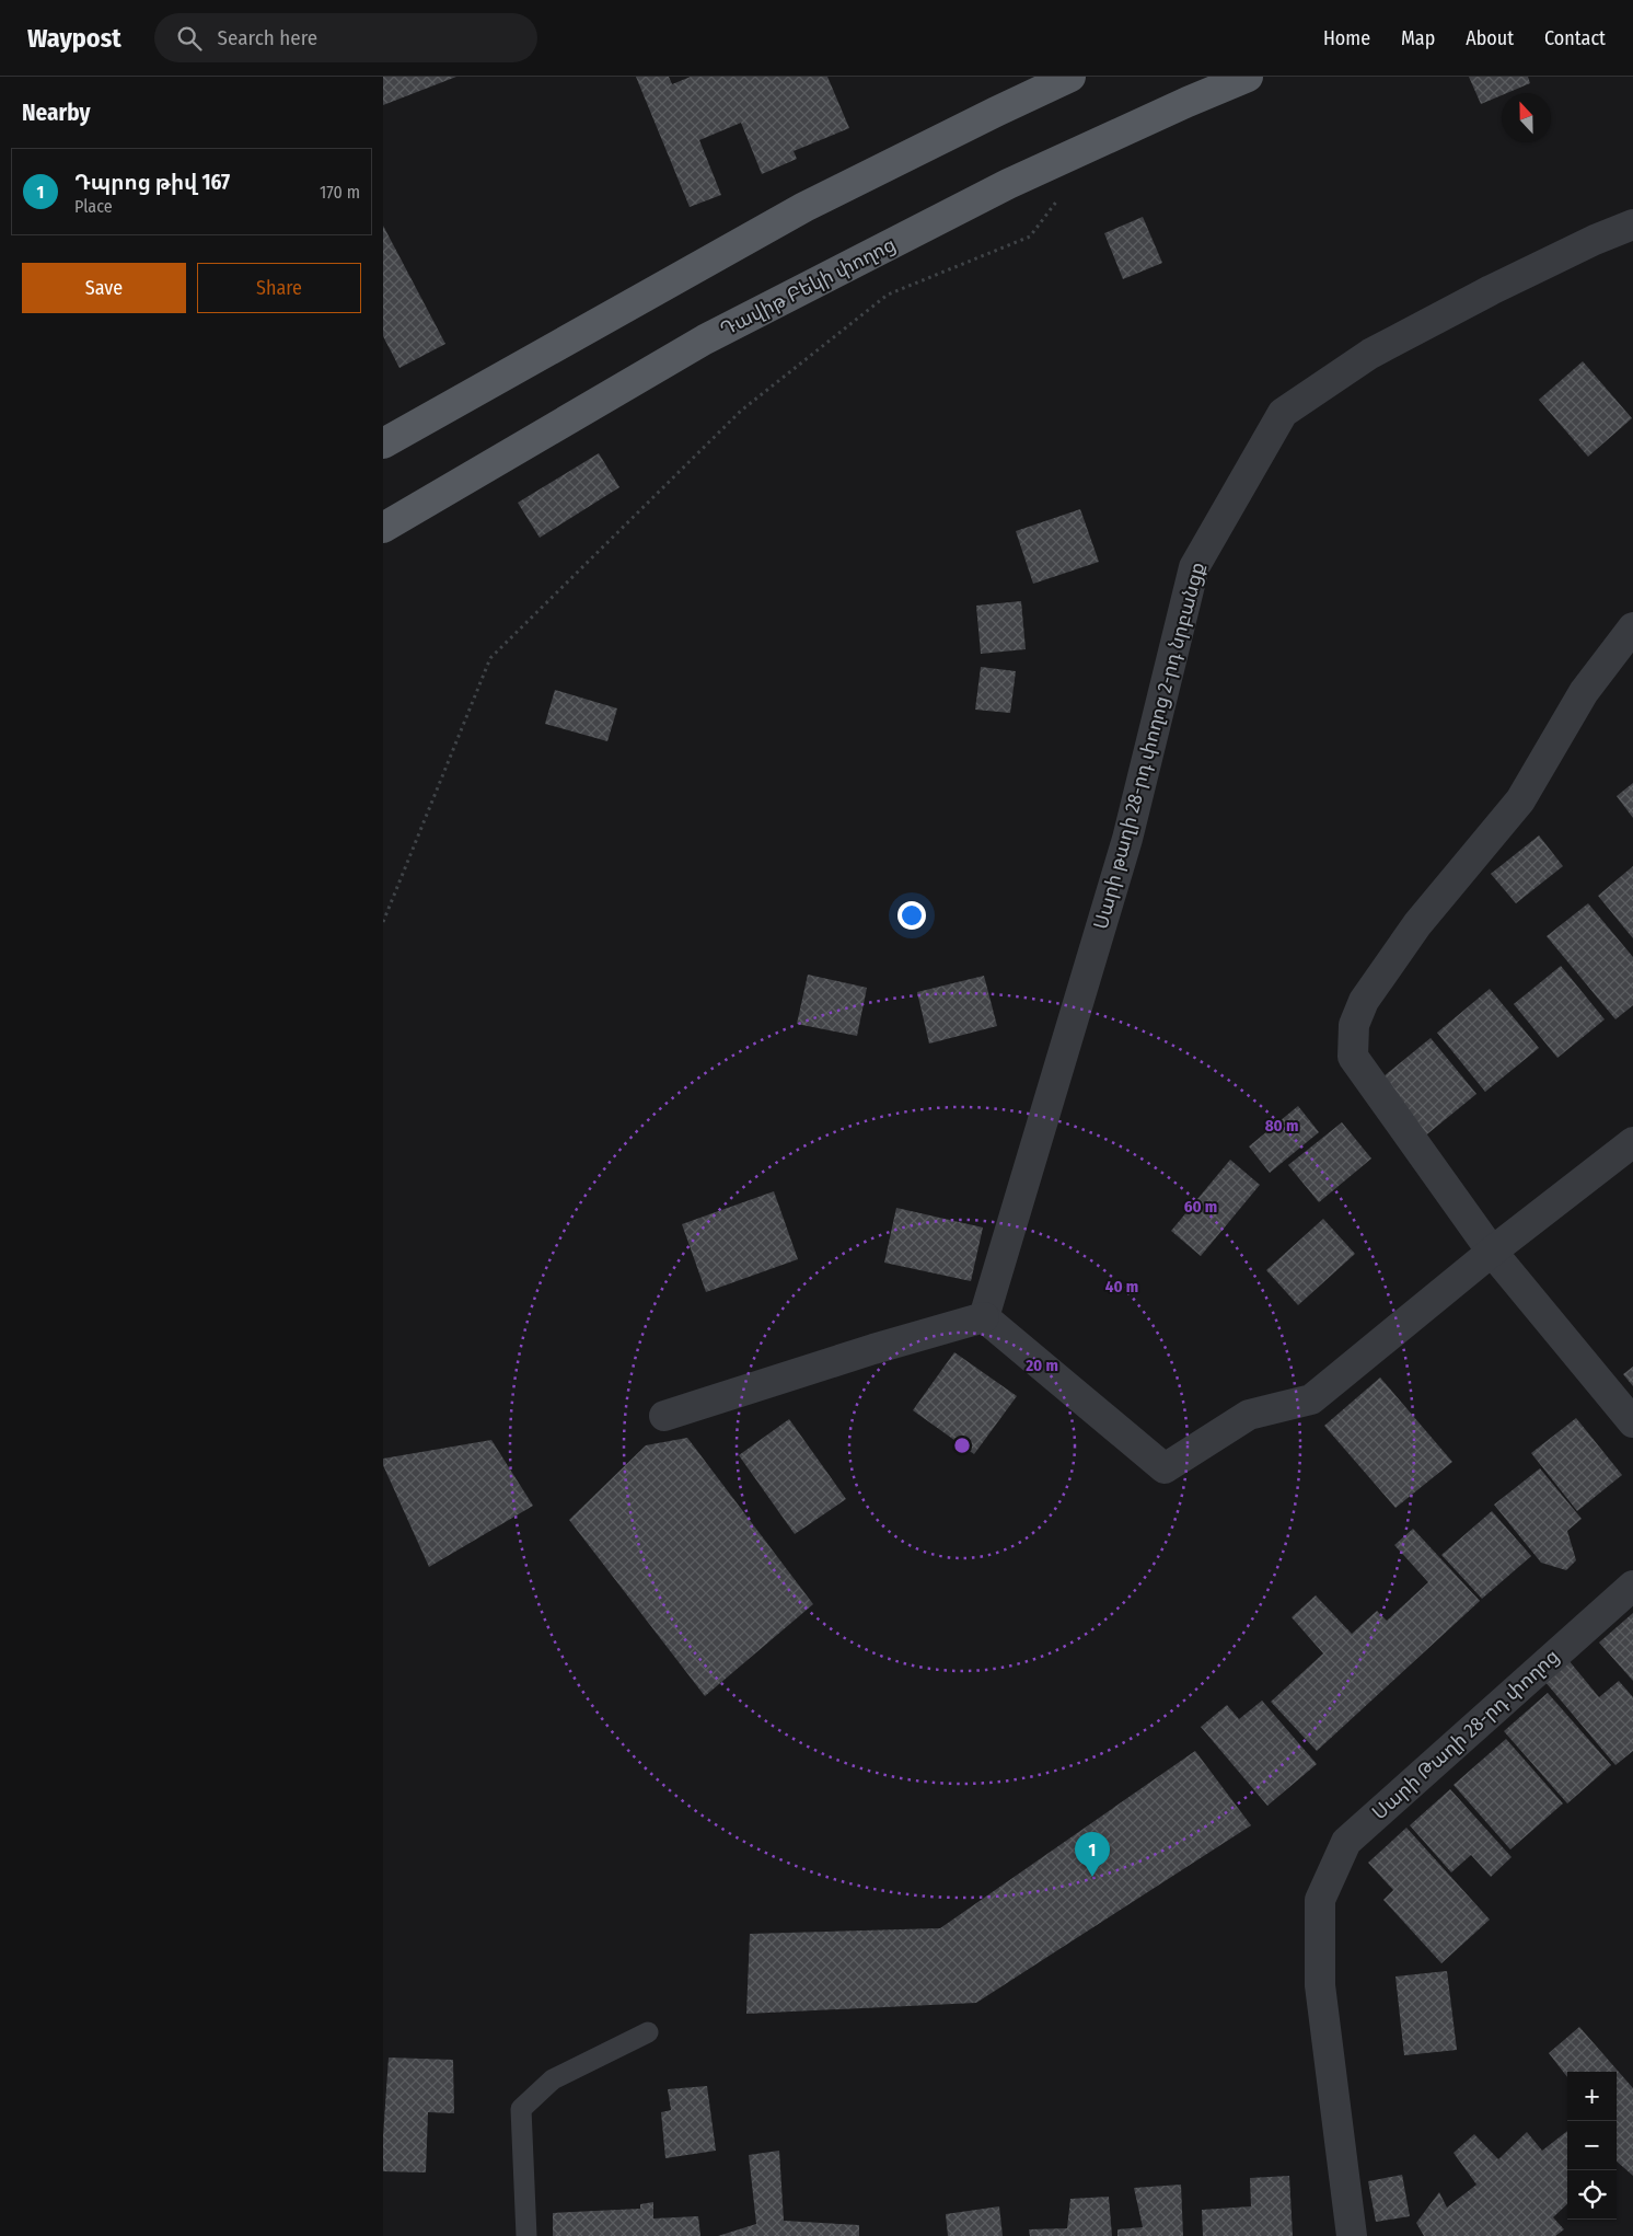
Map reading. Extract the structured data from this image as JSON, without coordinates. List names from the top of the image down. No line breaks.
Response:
{"streets":{"main road":["Դավիթ Բեկի փողոց"],"street":["Սարի թաղի 28-րդ փողոց 2-րդ նրբանցք","Սարի Թաղի 28-րդ փողոց"]},"north":"top","page":{"header":"Waypost","search":"Search here","nav":["Home","Map","About","Contact"],"heading":"Nearby","list":[{"mark":"1","name":"Դպրոց թիվ 167","note":"Place","value":"170 m"}],"buttons":["Save","Share"],"pins":"1","map_buttons":["+","−"]},"rings":["80 m","60 m","40 m","20 m"]}
